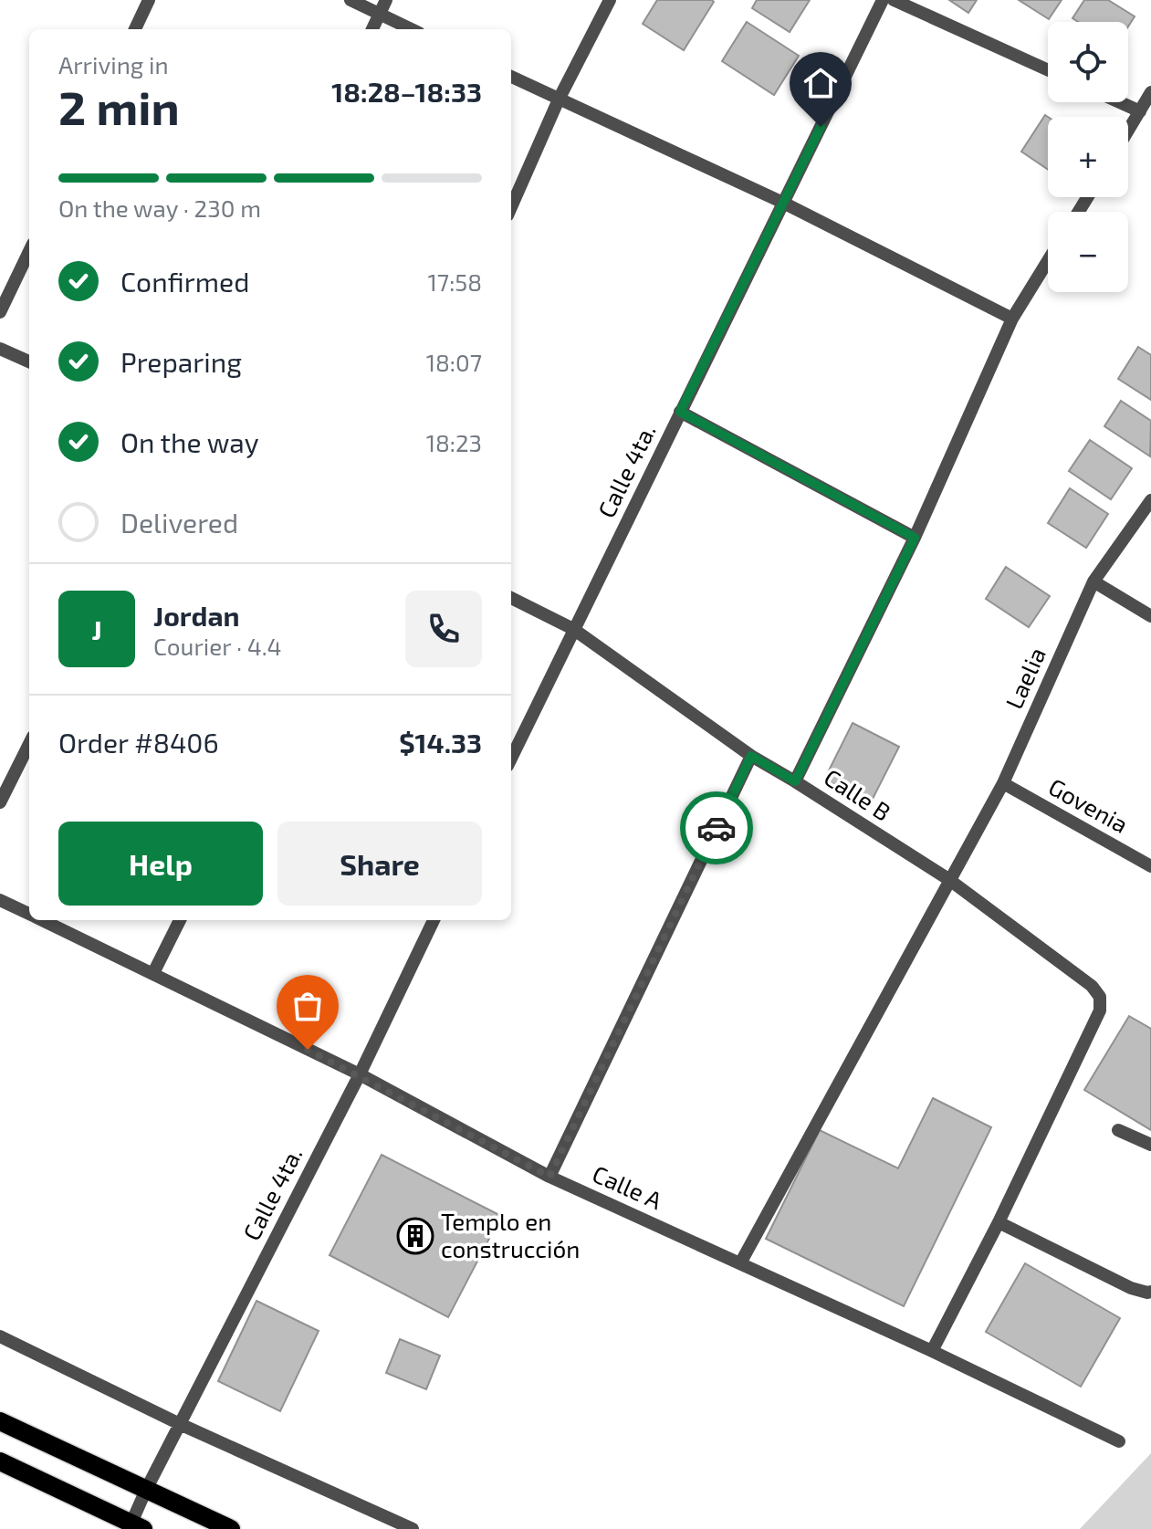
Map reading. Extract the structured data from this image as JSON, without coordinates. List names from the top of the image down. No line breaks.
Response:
{"streets":{"street":["Calle 4ta.","Laelia","Calle B","Govenia","Calle A"]},"crossings":[["Calle 4ta.","Calle B"],["Calle 4ta.","Calle A"],["Laelia","Calle B"],["Laelia","Govenia"],["Laelia","Calle A"]],"places":{"building":["Templo en construcción"]},"page":{"map_buttons":["+","−"],"heading":["2 min","Arriving in","18:28–18:33"],"panel":["Jordan","Courier · 4.4","Order #8406","$14.33"],"bar":"On the way · 230 m","list":[["Confirmed","17:58"],["Preparing","18:07"],["On the way","18:23"],"Delivered"],"round":"J","buttons":["Help","Share"]}}
